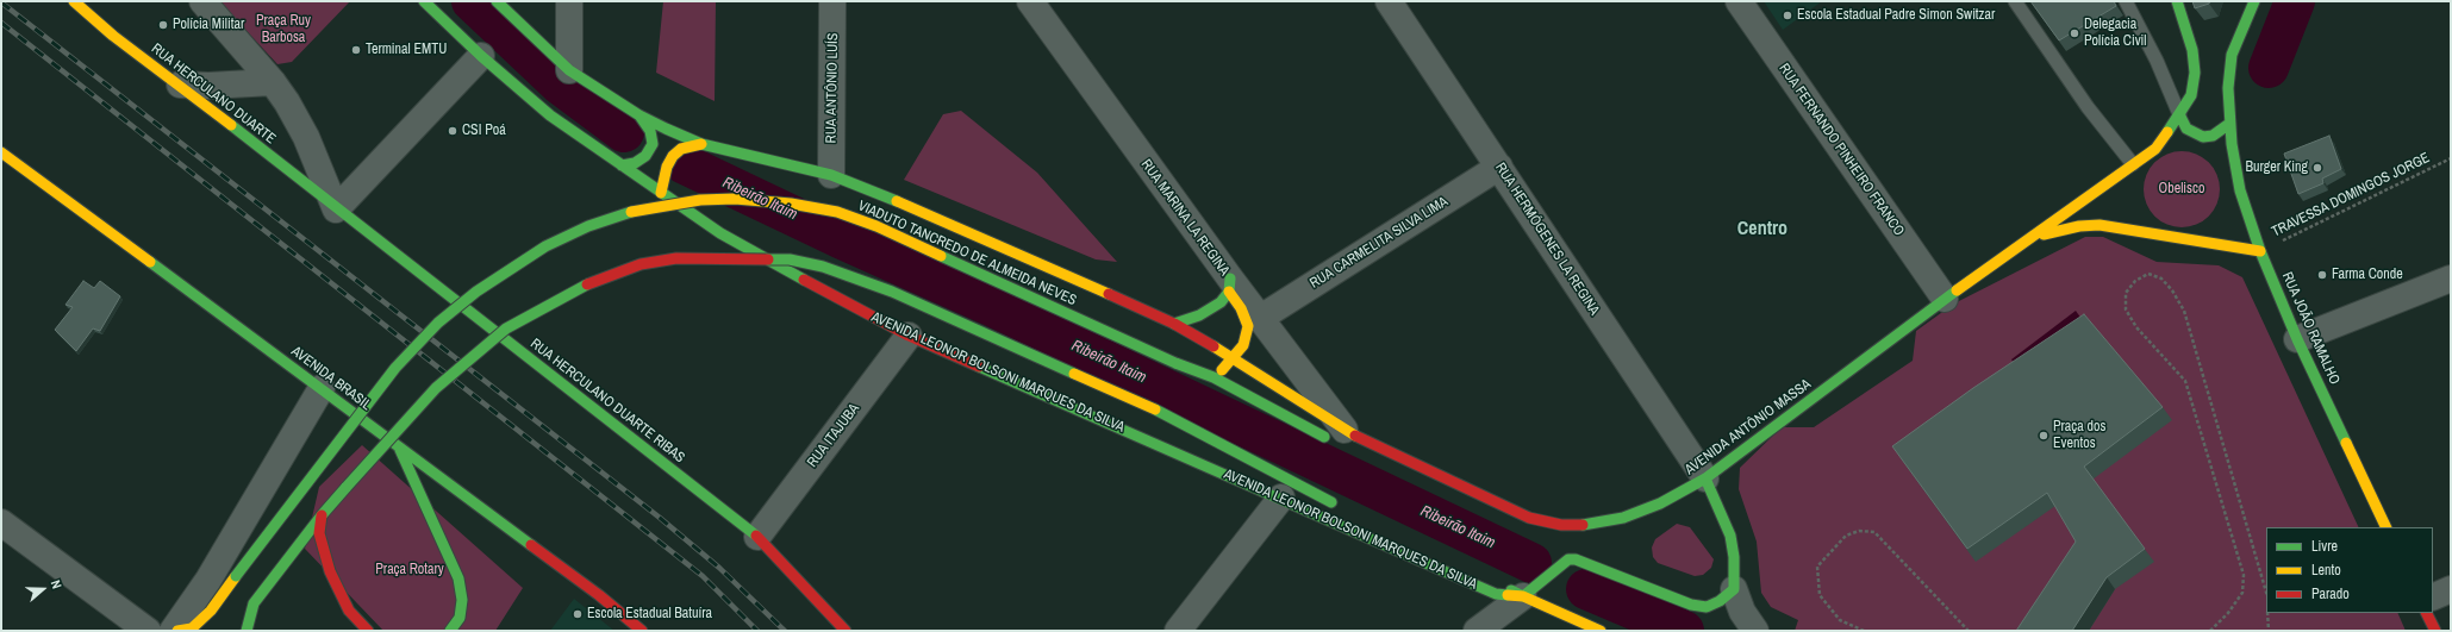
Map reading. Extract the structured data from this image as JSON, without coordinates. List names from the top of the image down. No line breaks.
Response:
{"streets":{"main road":["RUA HERCULANO DUARTE","VIADUTO TANCREDO DE ALMEIDA NEVES","RUA JOÃO RAMALHO","AVENIDA LEONOR BOLSONI MARQUES DA SILVA","AVENIDA BRASIL","RUA HERCULANO DUARTE RIBAS","AVENIDA ANTÔNIO MASSA"],"street":["RUA ANTÔNIO LUÍS","RUA FERNANDO PINHEIRO FRANCO","RUA MARINA LA REGINA","RUA HERMÓGENES LA REGINA","RUA CARMELITA SILVA LIMA","RUA ITAJUBA"],"path":["TRAVESSA DOMINGOS JORGE"]},"crossings":[["RUA HERCULANO DUARTE","RUA HERCULANO DUARTE RIBAS"],["RUA FERNANDO PINHEIRO FRANCO","AVENIDA ANTÔNIO MASSA"],["TRAVESSA DOMINGOS JORGE","RUA JOÃO RAMALHO"],["TRAVESSA DOMINGOS JORGE","AVENIDA ANTÔNIO MASSA"],["RUA MARINA LA REGINA","RUA CARMELITA SILVA LIMA"],["RUA MARINA LA REGINA","AVENIDA ANTÔNIO MASSA"],["RUA HERMÓGENES LA REGINA","RUA CARMELITA SILVA LIMA"],["RUA HERMÓGENES LA REGINA","AVENIDA ANTÔNIO MASSA"],["RUA JOÃO RAMALHO","AVENIDA ANTÔNIO MASSA"],["AVENIDA LEONOR BOLSONI MARQUES DA SILVA","RUA ITAJUBA"],["RUA HERCULANO DUARTE RIBAS","RUA ITAJUBA"]],"districts":["Centro"],"water":["Ribeirão Itaim"],"parks":["Praça Ruy Barbosa","Obelisco","Praça Rotary"],"places":["Escola Estadual Padre Simon Switzar","Polícia Militar","Delegacia Polícia Civil","Terminal EMTU","CSI Poá","Burger King","Farma Conde","Praça dos Eventos","Escola Estadual Batuíra"],"legend":["Livre","Lento","Parado"],"north":"right"}
